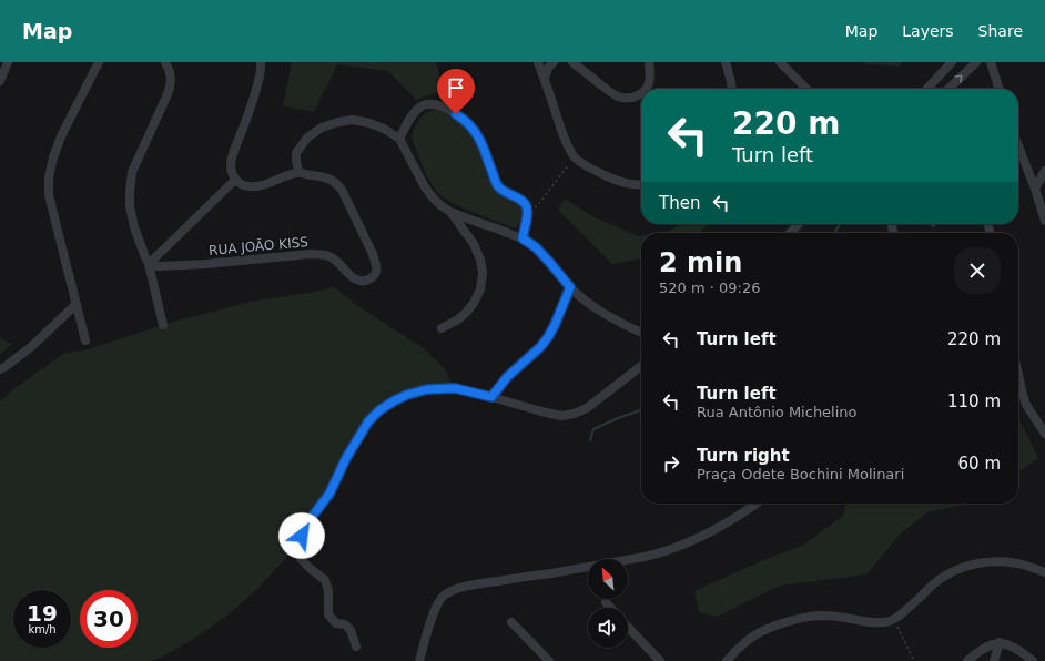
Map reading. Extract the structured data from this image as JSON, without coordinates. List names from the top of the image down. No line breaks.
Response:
{"streets":{"street":["RUA JOÃO KISS"]},"north":"top left","page":{"header":"Map","nav":["Map","Layers","Share"],"turn":["220 m","Turn left"],"then":"Then","heading":["2 min","520 m · 09:26"],"list":[{"name":"Turn left","value":"220 m"},{"name":"Turn left","note":"Rua Antônio Michelino","value":"110 m"},{"name":"Turn right","note":"Praça Odete Bochini Molinari","value":"60 m"}],"speed":"19 km/h","limit":"30"}}
